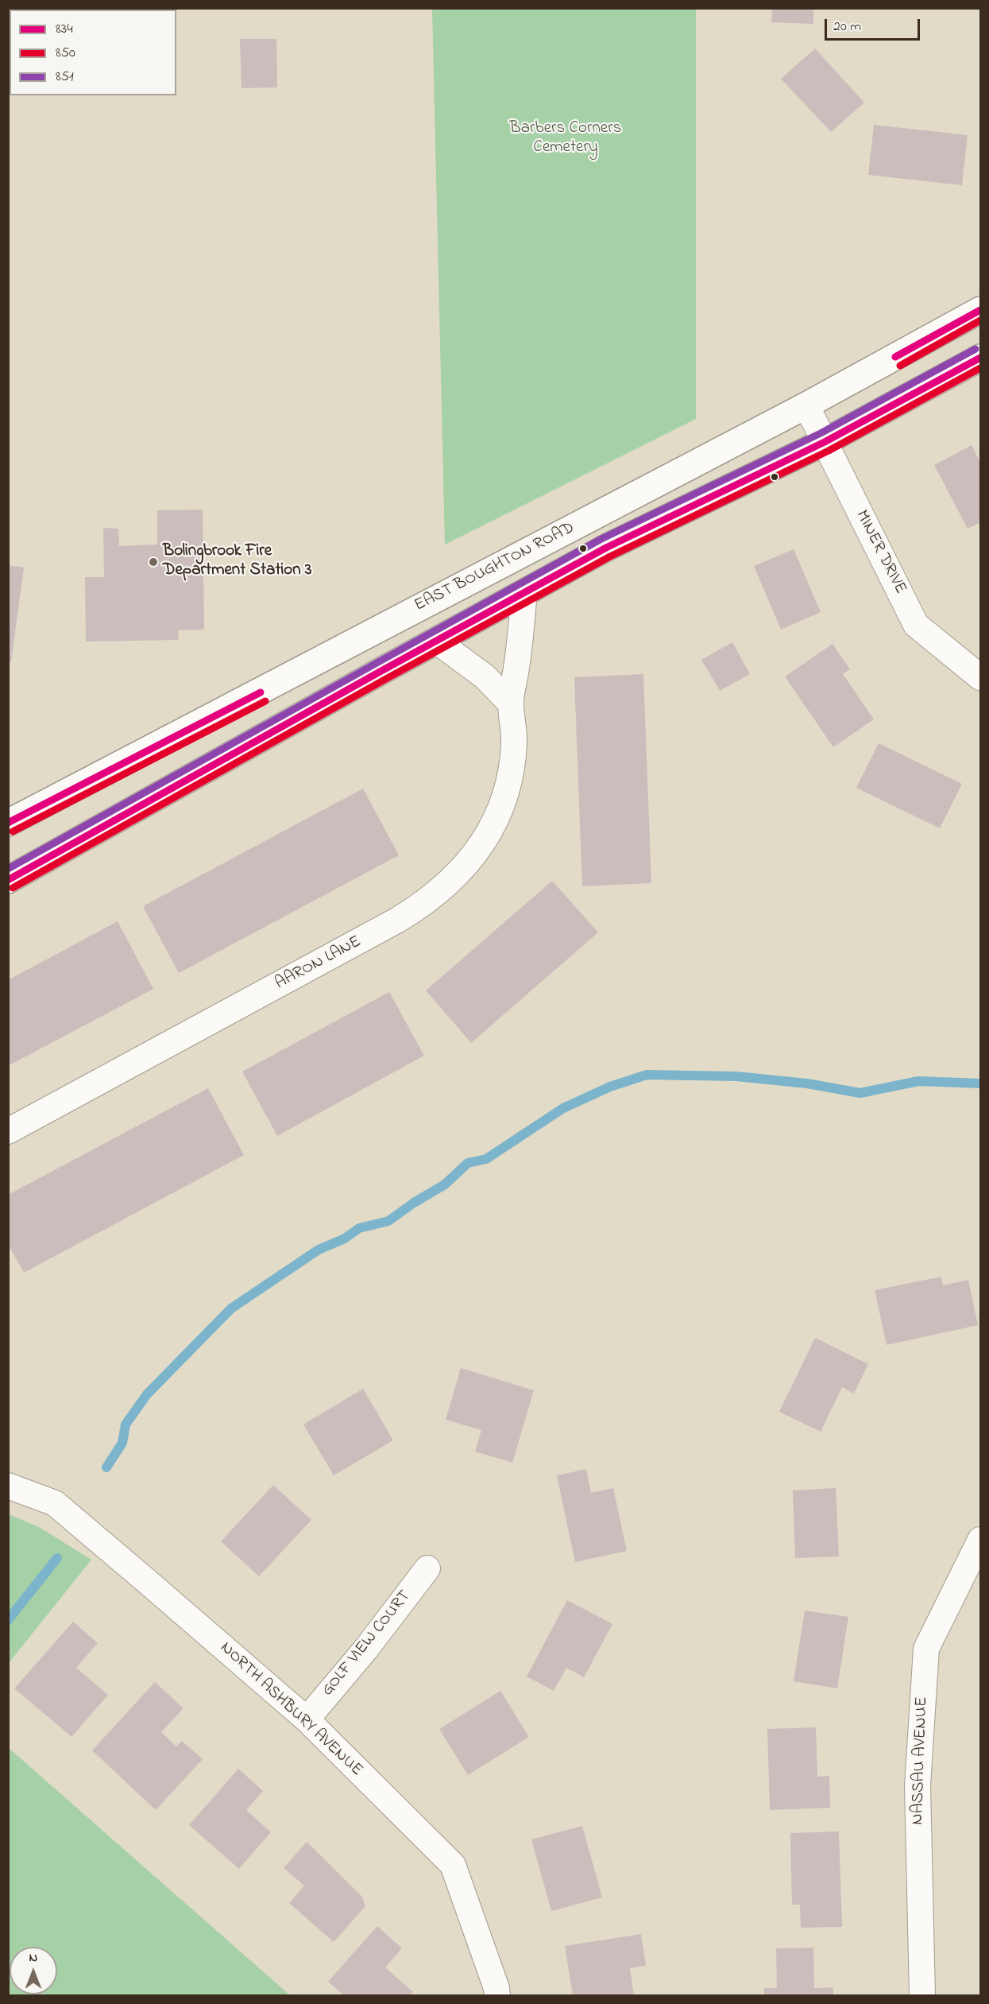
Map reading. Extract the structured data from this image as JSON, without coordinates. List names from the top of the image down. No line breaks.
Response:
{"streets":{"main road":["EAST BOUGHTON ROAD"],"street":["MINER DRIVE","AARON LANE","GOLF VIEW COURT","NORTH ASHBURY AVENUE","NASSAU AVENUE"]},"crossings":[["MINER DRIVE","EAST BOUGHTON ROAD"],["EAST BOUGHTON ROAD","AARON LANE"],["GOLF VIEW COURT","NORTH ASHBURY AVENUE"]],"parks":["Barbers Corners Cemetery"],"places":["Bolingbrook Fire Department Station 3"],"lines":["transit line 834","transit line 850","transit line 851"],"legend":["834","850","851"],"scale_bar":"20 m","north":"top"}
